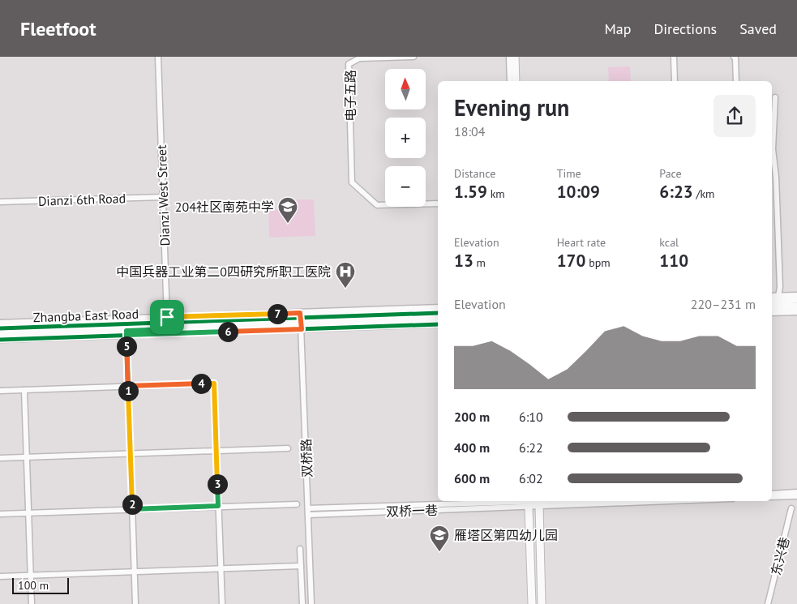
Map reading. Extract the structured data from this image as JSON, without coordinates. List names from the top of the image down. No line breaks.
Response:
{"streets":{"main road":["Zhangba East Road"],"street":["电子五路","Dianzi West Street","Dianzi 6th Road","双桥路","双桥一巷","东兴巷"]},"crossings":[["Dianzi West Street","Dianzi 6th Road"],["Dianzi West Street","Zhangba East Road"],["Zhangba East Road","双桥路"],["双桥路","双桥一巷"]],"places":{"school or university":["204社区南苑中学","雁塔区第四幼儿园"],"hospital":["中国兵器工业第二0四研究所职工医院"]},"scale_bar":"100 m","north":"top","page":{"header":"Fleetfoot","nav":["Map","Directions","Saved"],"map_buttons":["+","−"],"heading":["Evening run","18:04"],"stats":[["Distance","1.59 km"],["Time","10:09"],["Pace","6:23 /km"],["Elevation","13 m"],["Heart rate","170 bpm"],["kcal","110"]],"chart":["Elevation","220–231 m"],"pins":["7","6","5","4","1","3","2"],"list":[{"name":"200 m","note":"6:10"},{"name":"400 m","note":"6:22"},{"name":"600 m","note":"6:02"}],"scale":"100 m"}}
